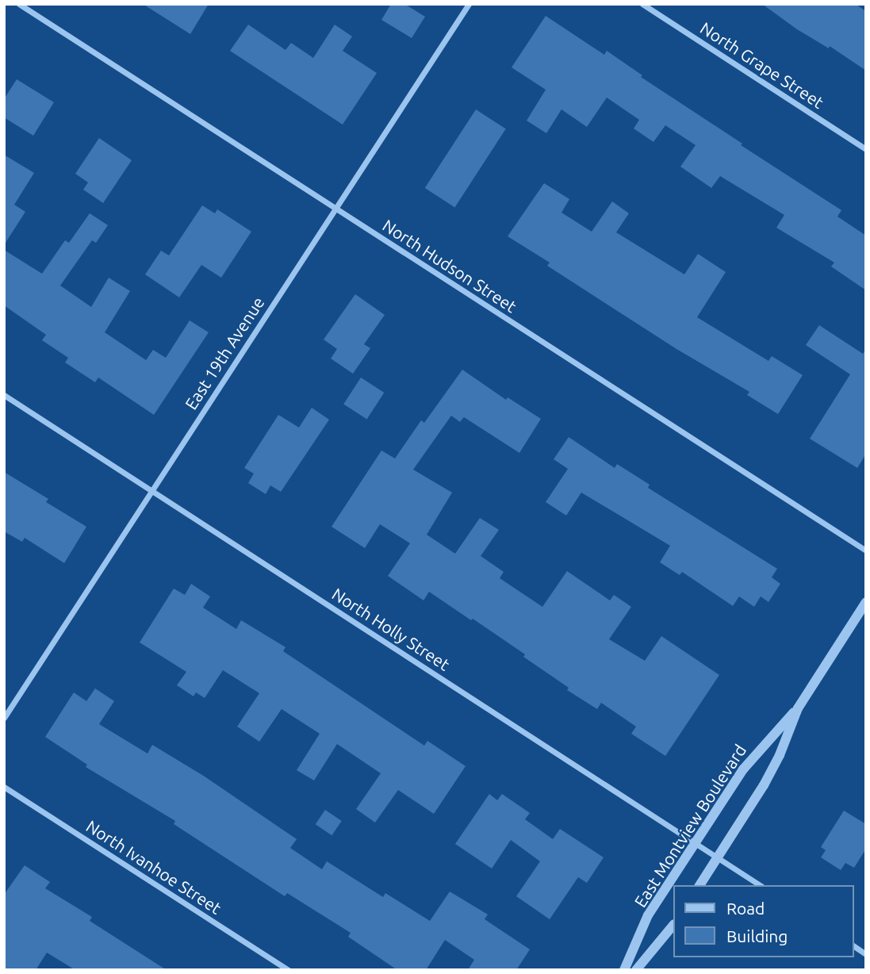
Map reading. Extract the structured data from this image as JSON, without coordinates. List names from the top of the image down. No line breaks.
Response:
{"streets":{"street":["North Grape Street","North Hudson Street","East 19th Avenue","North Holly Street","East Montview Boulevard","North Ivanhoe Street"]},"crossings":[["North Hudson Street","East 19th Avenue"],["East 19th Avenue","North Holly Street"],["North Holly Street","East Montview Boulevard"]],"legend":["Road","Building"]}
